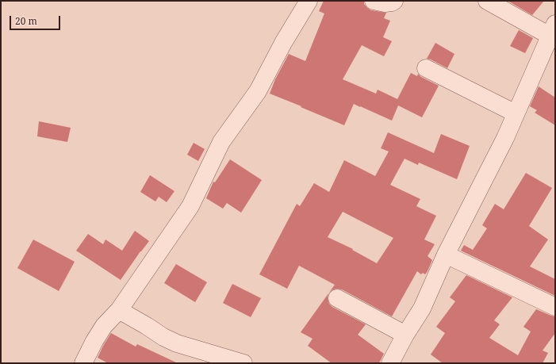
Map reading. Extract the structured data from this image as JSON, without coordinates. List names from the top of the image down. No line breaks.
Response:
{"scale_bar":"20 m"}
